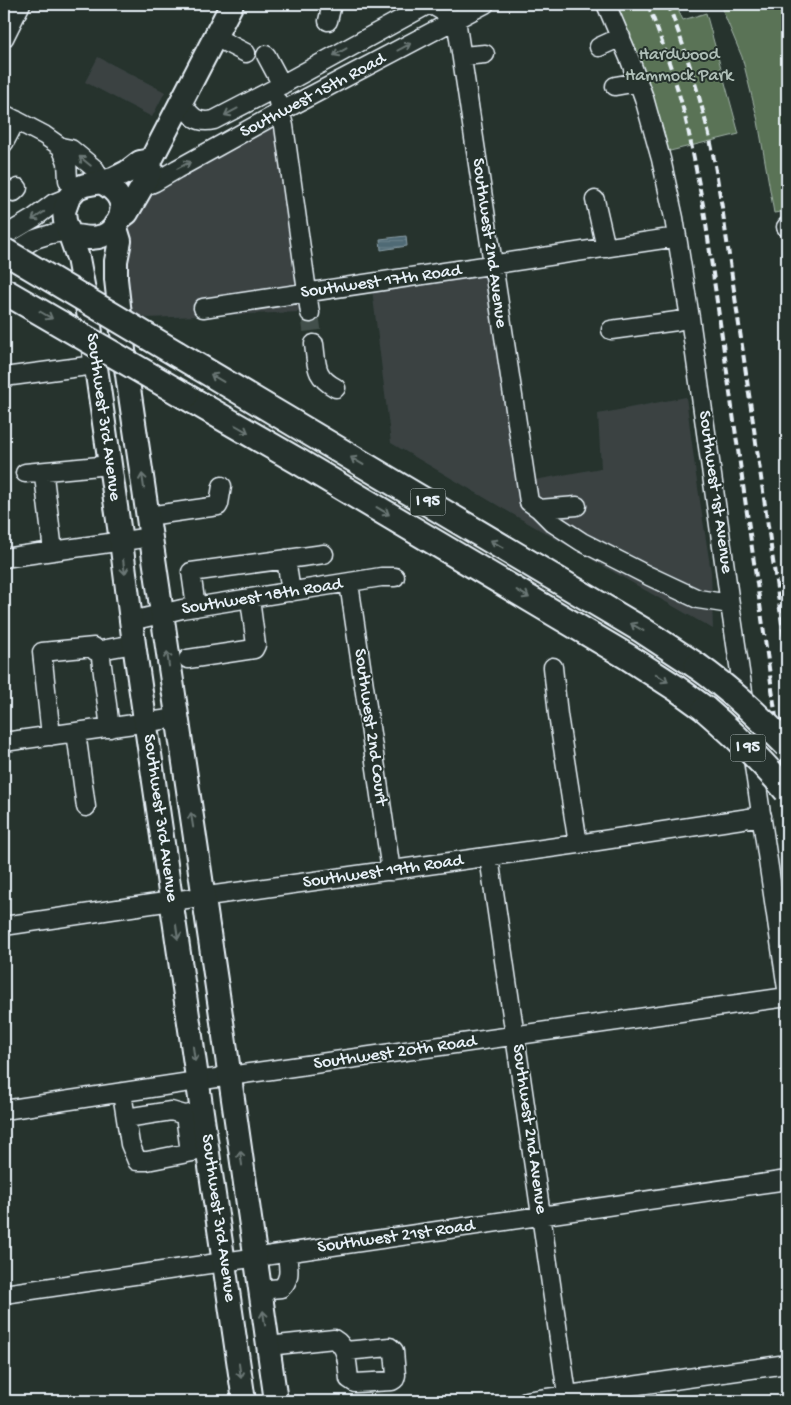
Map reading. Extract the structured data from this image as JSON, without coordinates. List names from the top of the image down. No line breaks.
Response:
{"streets":{"highway":["I 95"],"main road":["Southwest 3rd Avenue"],"street":["Southwest 15th Road","Southwest 2nd Avenue","Southwest 17th Road","Southwest 1st Avenue","Southwest 18th Road","Southwest 2nd Court","Southwest 19th Road","Southwest 20th Road","Southwest 21st Road"]},"crossings":[["Southwest 15th Road","Southwest 2nd Avenue"],["Southwest 2nd Avenue","Southwest 17th Road"],["Southwest 2nd Avenue","Southwest 19th Road"],["Southwest 2nd Avenue","Southwest 20th Road"],["Southwest 2nd Avenue","Southwest 21st Road"],["Southwest 17th Road","Southwest 1st Avenue"],["Southwest 3rd Avenue","Southwest 18th Road"],["Southwest 3rd Avenue","Southwest 19th Road"],["Southwest 3rd Avenue","Southwest 20th Road"],["Southwest 3rd Avenue","Southwest 21st Road"],["Southwest 1st Avenue","Southwest 19th Road"],["Southwest 18th Road","Southwest 2nd Court"],["Southwest 2nd Court","Southwest 19th Road"]],"parks":["Hardwood Hammock Park"]}
